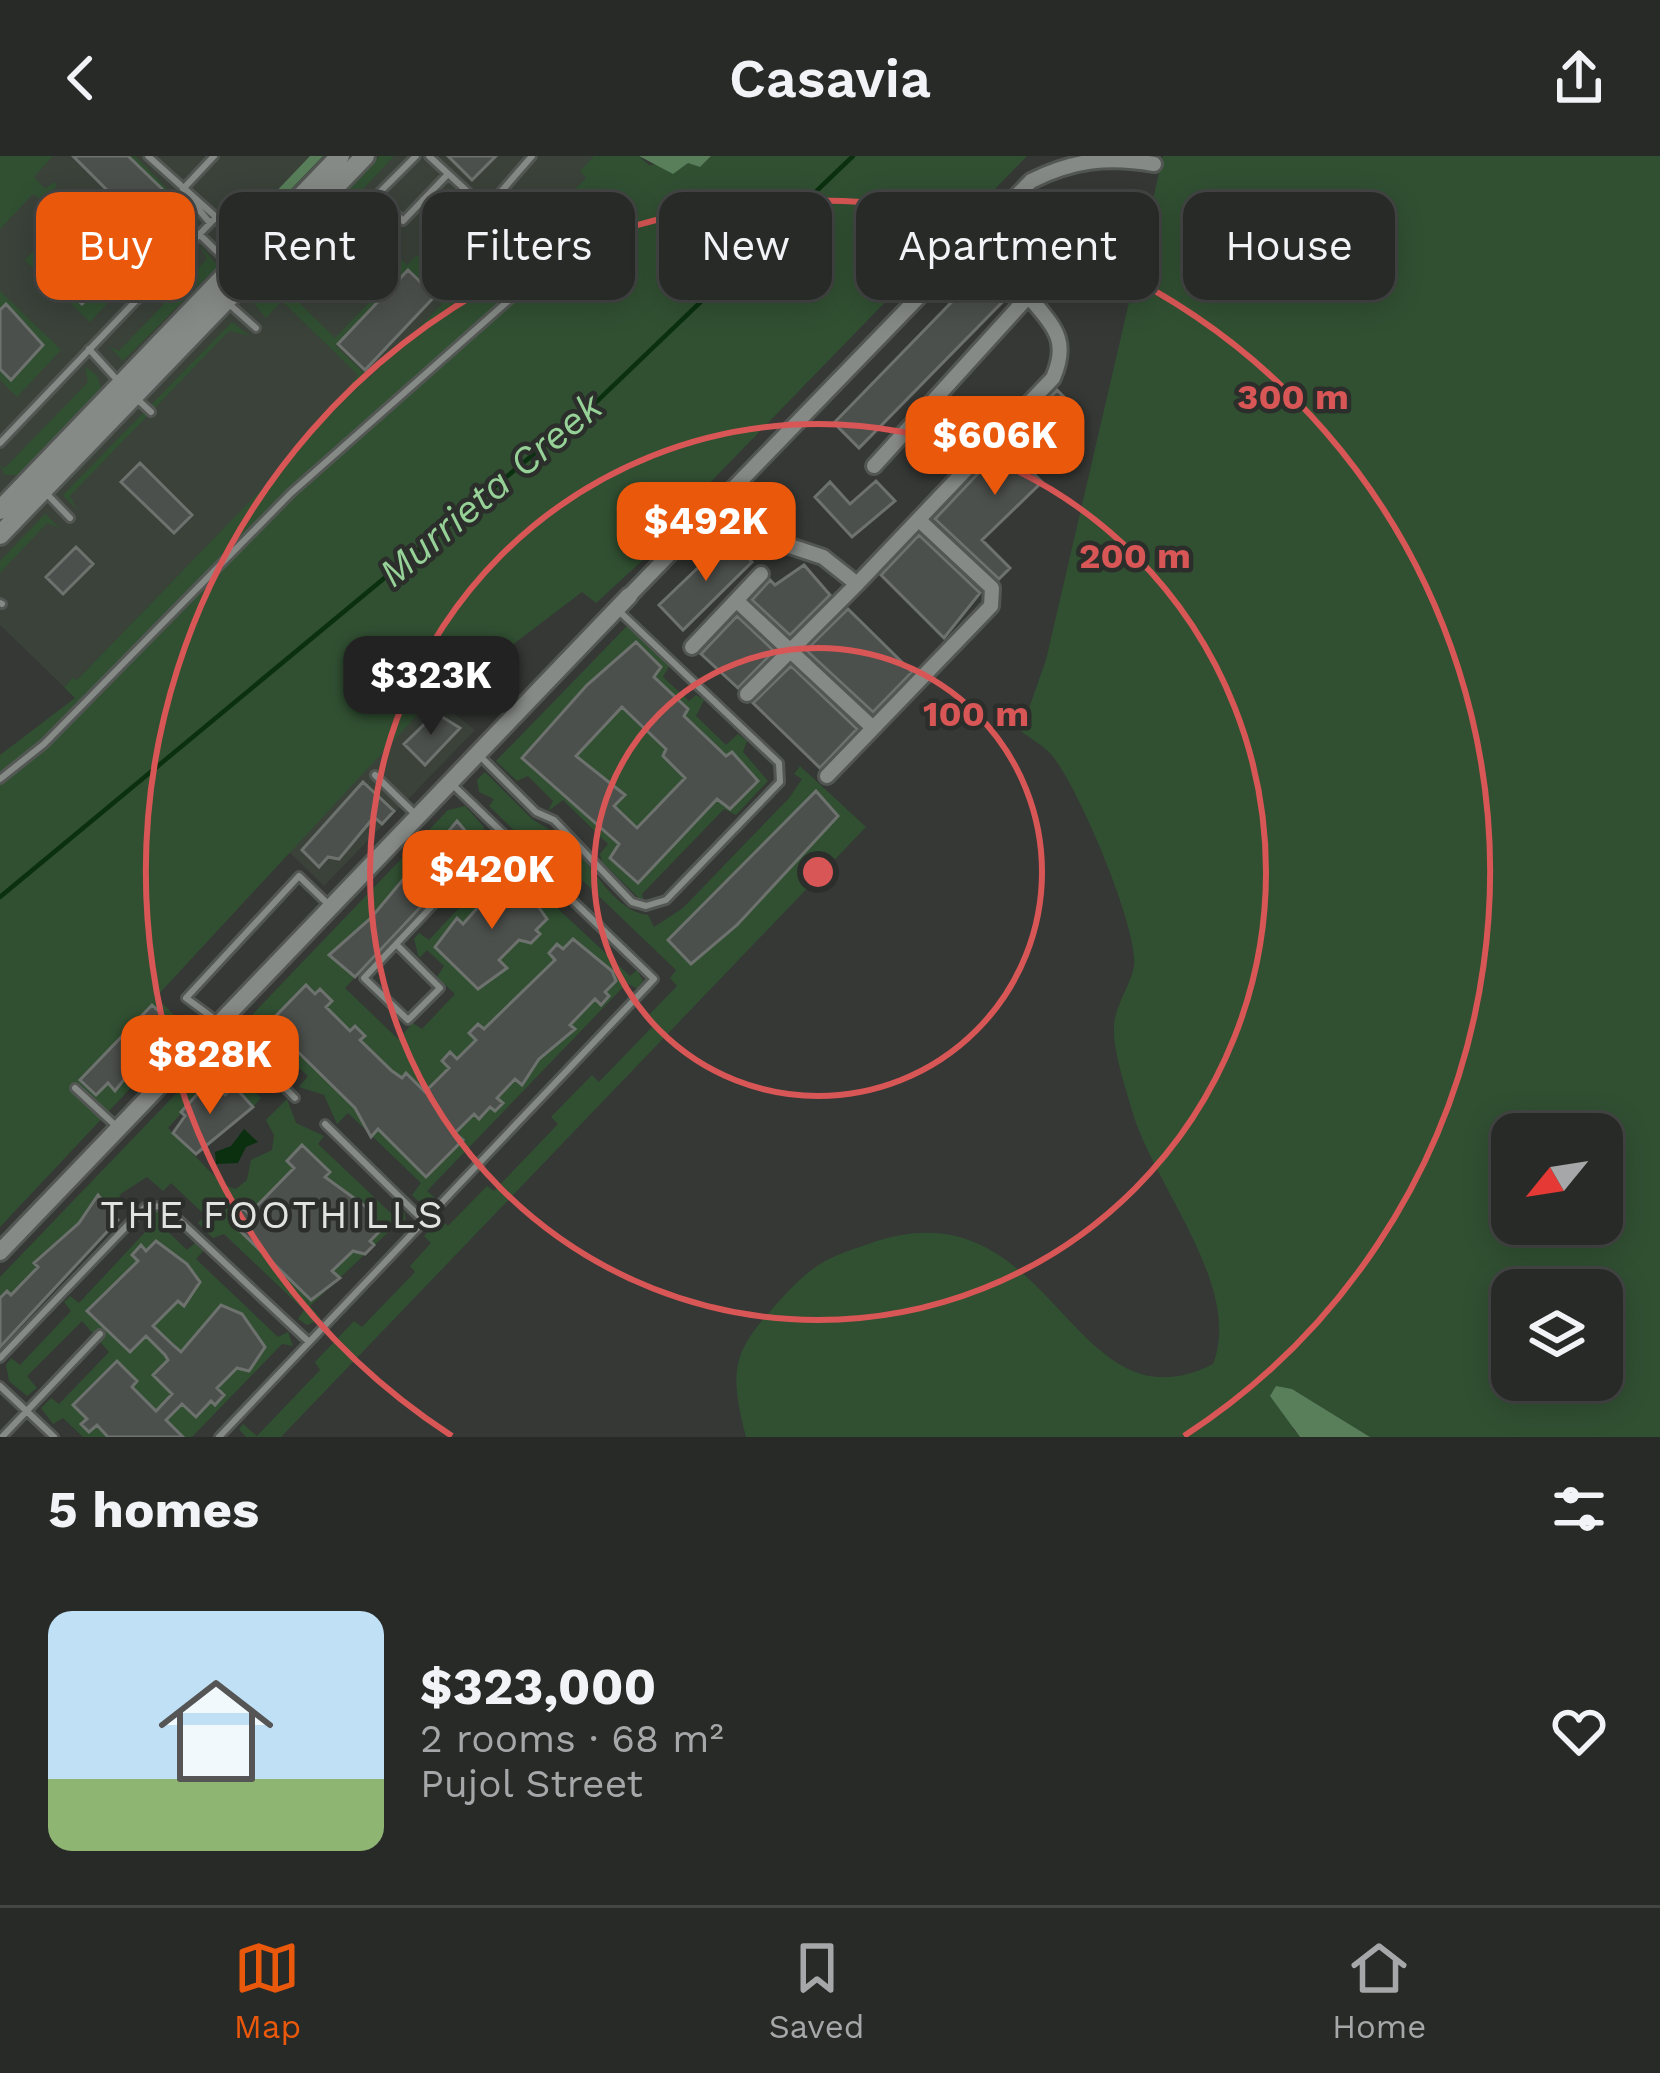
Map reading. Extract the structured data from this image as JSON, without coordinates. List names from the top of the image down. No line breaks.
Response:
{"districts":["THE FOOTHILLS"],"water":["Murrieta Creek"],"north":"bottom left","page":{"header":"Casavia","chip":["Buy","Rent","Filters","New","Apartment","House"],"price":["$606K","$492K","$323K","$420K","$828K"],"heading":"5 homes","list":[{"name":"$323,000","note":"2 rooms · 68 m² · Pujol Street"}],"tabs":["Map","Saved","Home"]},"rings":["300 m","200 m","100 m"]}
